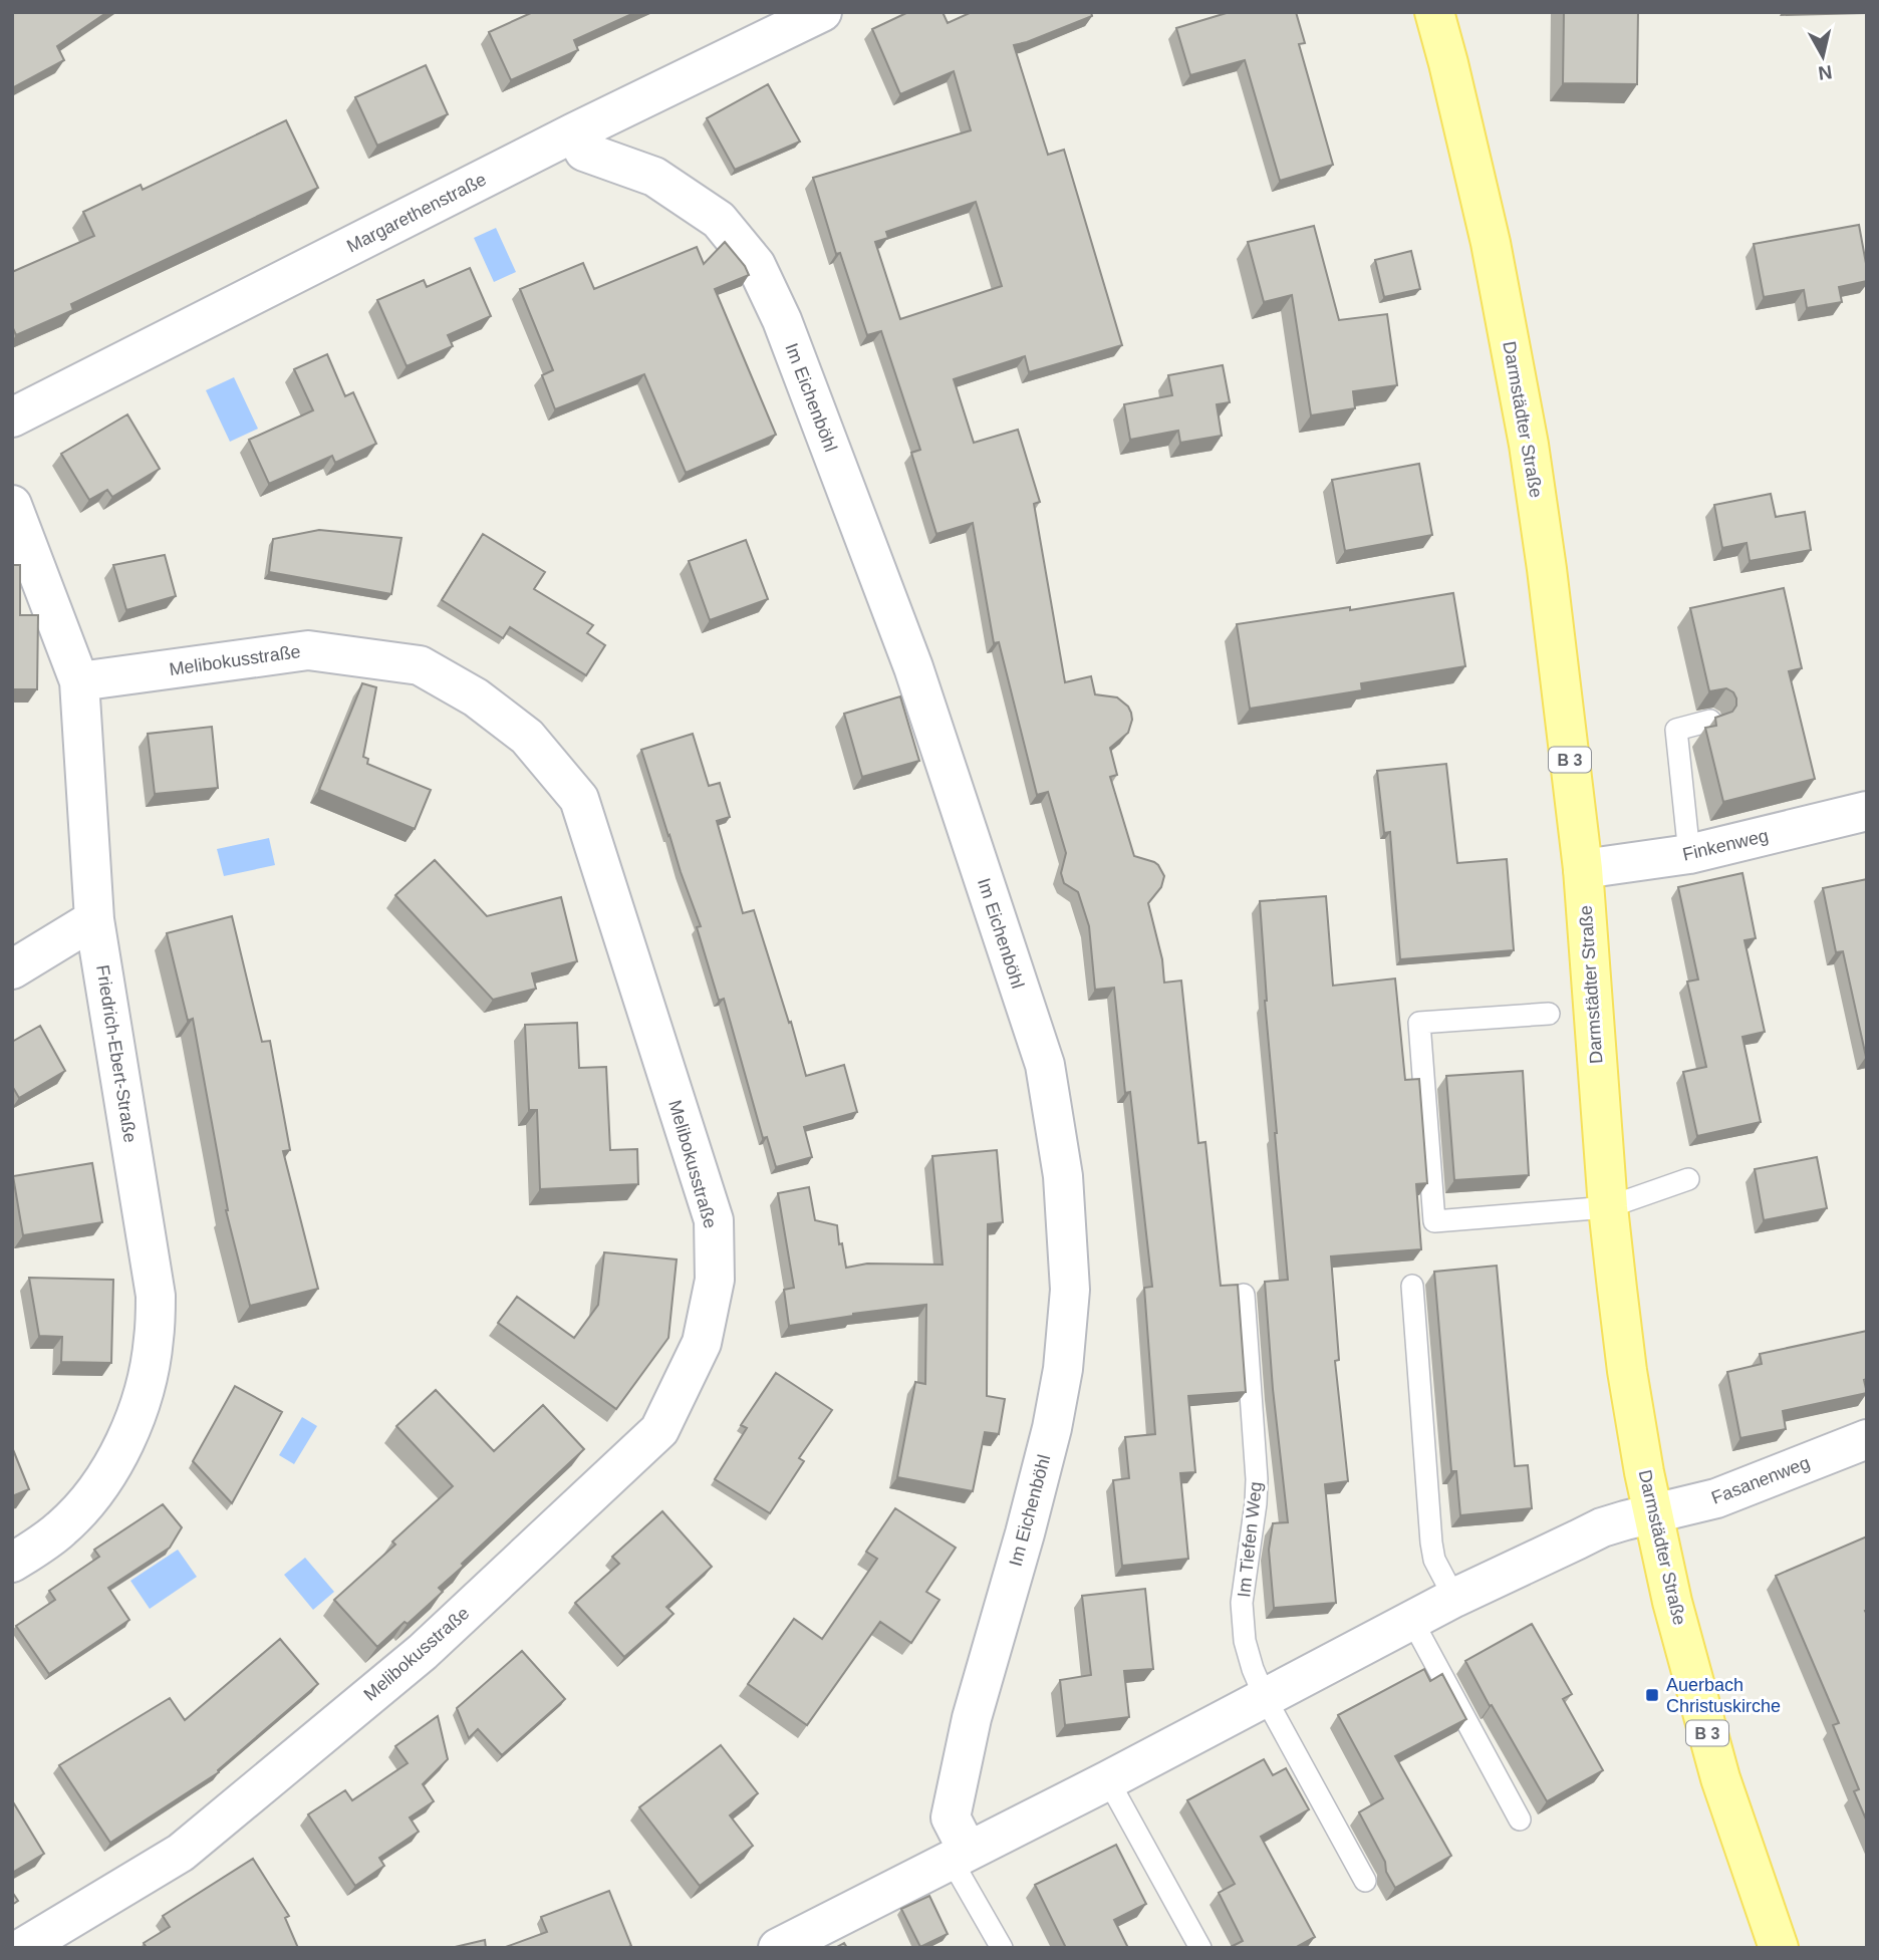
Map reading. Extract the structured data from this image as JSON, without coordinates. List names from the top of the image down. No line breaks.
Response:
{"streets":{"main road":["Darmstädter Straße","B 3"],"street":["Margarethenstraße","Im Eichenböhl","Melibokusstraße","Finkenweg","Friedrich-Ebert-Straße","Fasanenweg"],"lane":["Im Tiefen Weg"]},"crossings":[["Margarethenstraße","Im Eichenböhl"],["Darmstädter Straße","Finkenweg"],["Darmstädter Straße","Fasanenweg"],["Melibokusstraße","Friedrich-Ebert-Straße"]],"places":{"transit":["Auerbach Christuskirche"]},"north":"bottom"}
